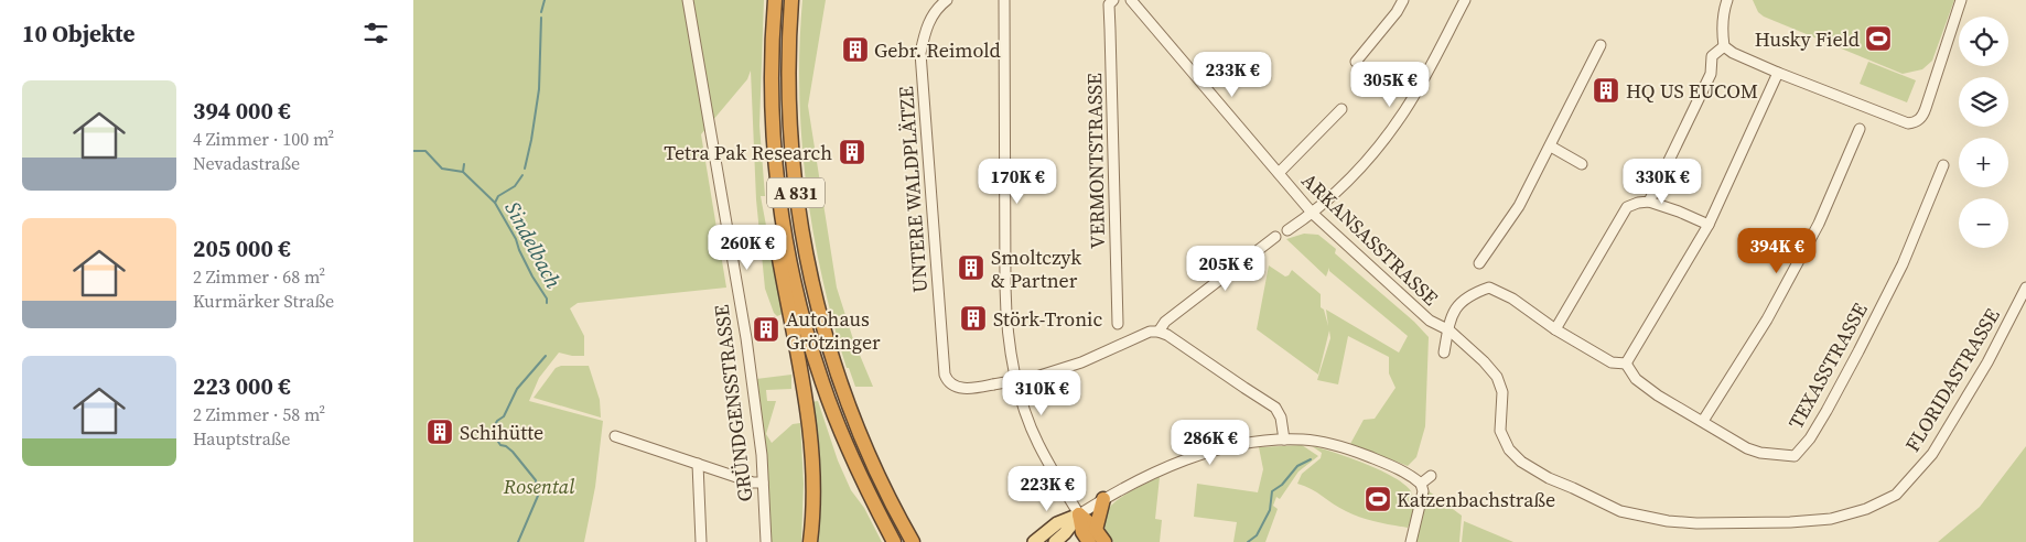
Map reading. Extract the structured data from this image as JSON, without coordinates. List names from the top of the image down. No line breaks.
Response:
{"streets":{"highway":["A 831"],"street":["VERMONTSTRASSE","UNTERE WALDPLÄTZE","ARKANSASSTRASSE","TEXASSTRASSE","FLORIDASTRASSE","GRÜNDGENSSTRASSE"]},"crossings":[["ARKANSASSTRASSE","FLORIDASTRASSE"]],"water":["Sindelbach"],"parks":["Rosental"],"places":{"sports":["Husky Field","Katzenbachstraße"],"building":["Gebr. Reimold","HQ US EUCOM","Tetra Pak Research","Smoltczyk & Partner","Störk-Tronic","Autohaus Grötzinger","Schihütte"]},"page":{"heading":"10 Objekte","map_buttons":["+","−"],"price":["233K €","305K €","170K €","330K €","260K €","394K €","205K €","310K €","286K €","223K €"],"list":[{"name":"394 000 €","note":"4 Zimmer · 100 m² · Nevadastraße"},{"name":"205 000 €","note":"2 Zimmer · 68 m² · Kurmärker Straße"},{"name":"223 000 €","note":"2 Zimmer · 58 m² · Hauptstraße"}]}}
